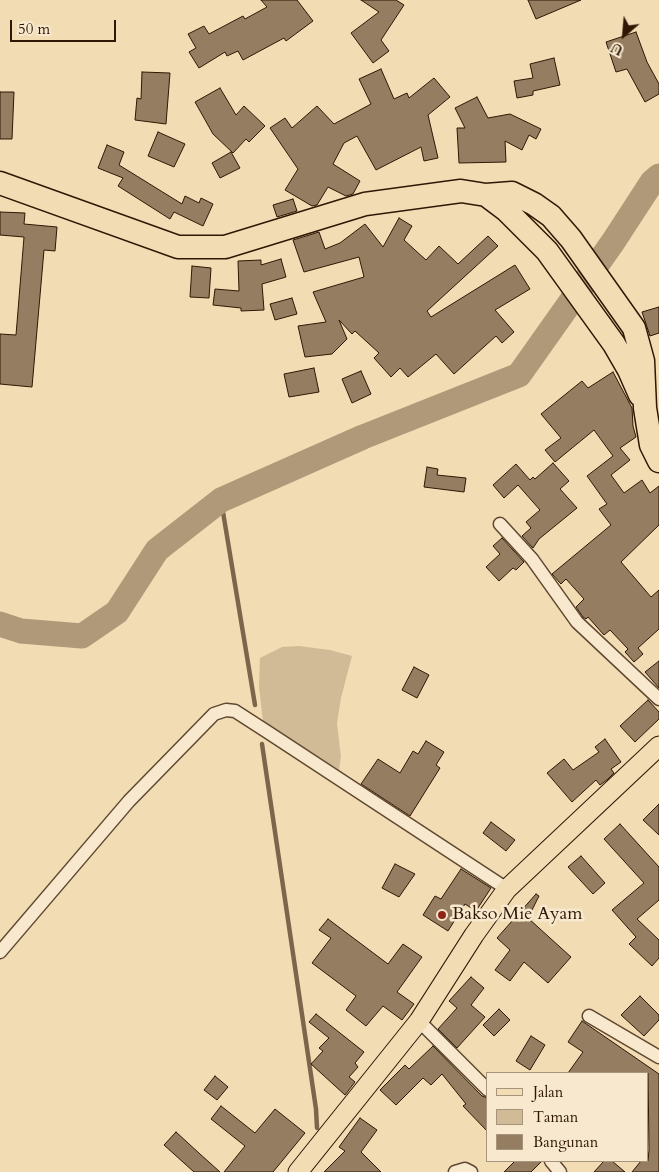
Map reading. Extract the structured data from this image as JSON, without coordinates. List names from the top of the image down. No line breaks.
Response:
{"places":["Bakso Mie Ayam"],"legend":["Jalan","Taman","Bangunan"],"scale_bar":"50 m","north":"bottom left"}
